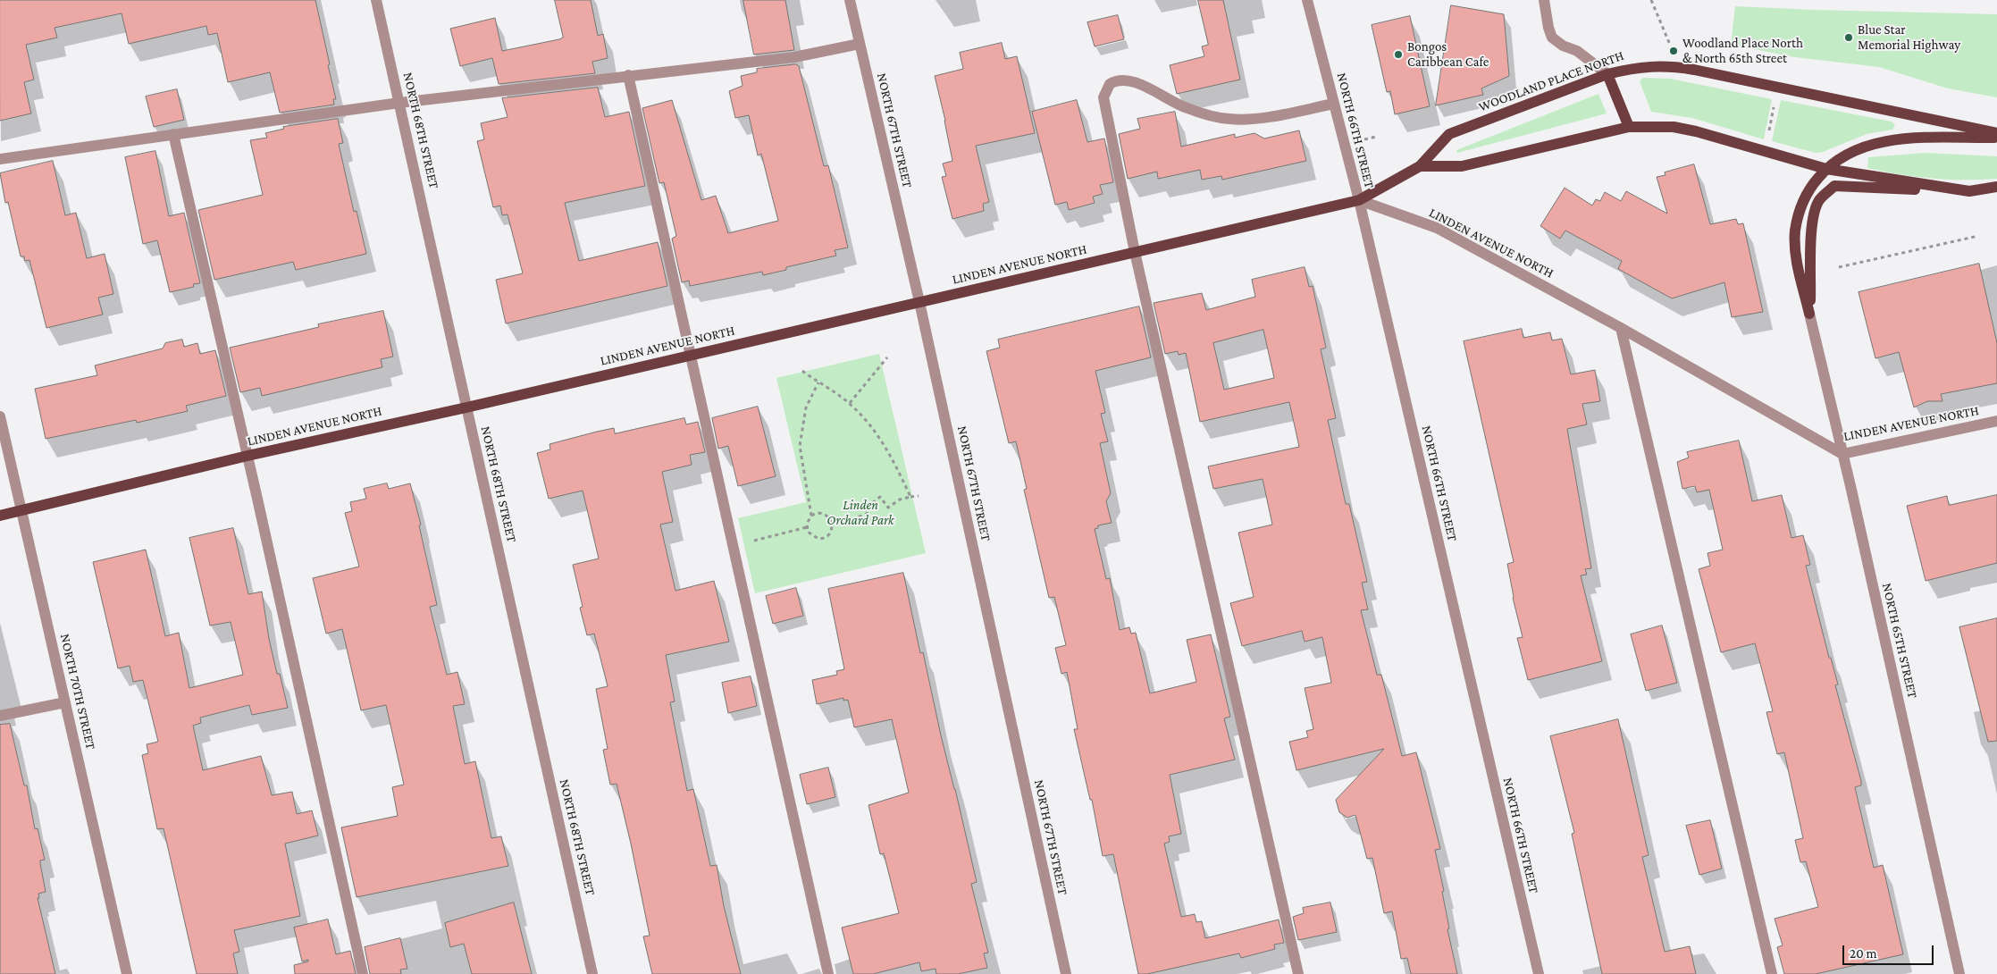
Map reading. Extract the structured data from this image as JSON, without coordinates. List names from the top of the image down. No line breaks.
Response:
{"streets":{"main road":["WOODLAND PLACE NORTH","LINDEN AVENUE NORTH"],"street":["NORTH 68TH STREET","NORTH 67TH STREET","NORTH 66TH STREET","NORTH 65TH STREET","NORTH 70TH STREET"]},"crossings":[["WOODLAND PLACE NORTH","NORTH 66TH STREET"],["WOODLAND PLACE NORTH","LINDEN AVENUE NORTH"],["NORTH 68TH STREET","LINDEN AVENUE NORTH"],["NORTH 67TH STREET","LINDEN AVENUE NORTH"],["NORTH 66TH STREET","LINDEN AVENUE NORTH"],["LINDEN AVENUE NORTH","NORTH 65TH STREET"],["LINDEN AVENUE NORTH","NORTH 70TH STREET"]],"parks":["Linden Orchard Park"],"places":["Blue Star Memorial Highway","Woodland Place North & North 65th Street","Bongos Caribbean Cafe"],"scale_bar":"20 m"}
